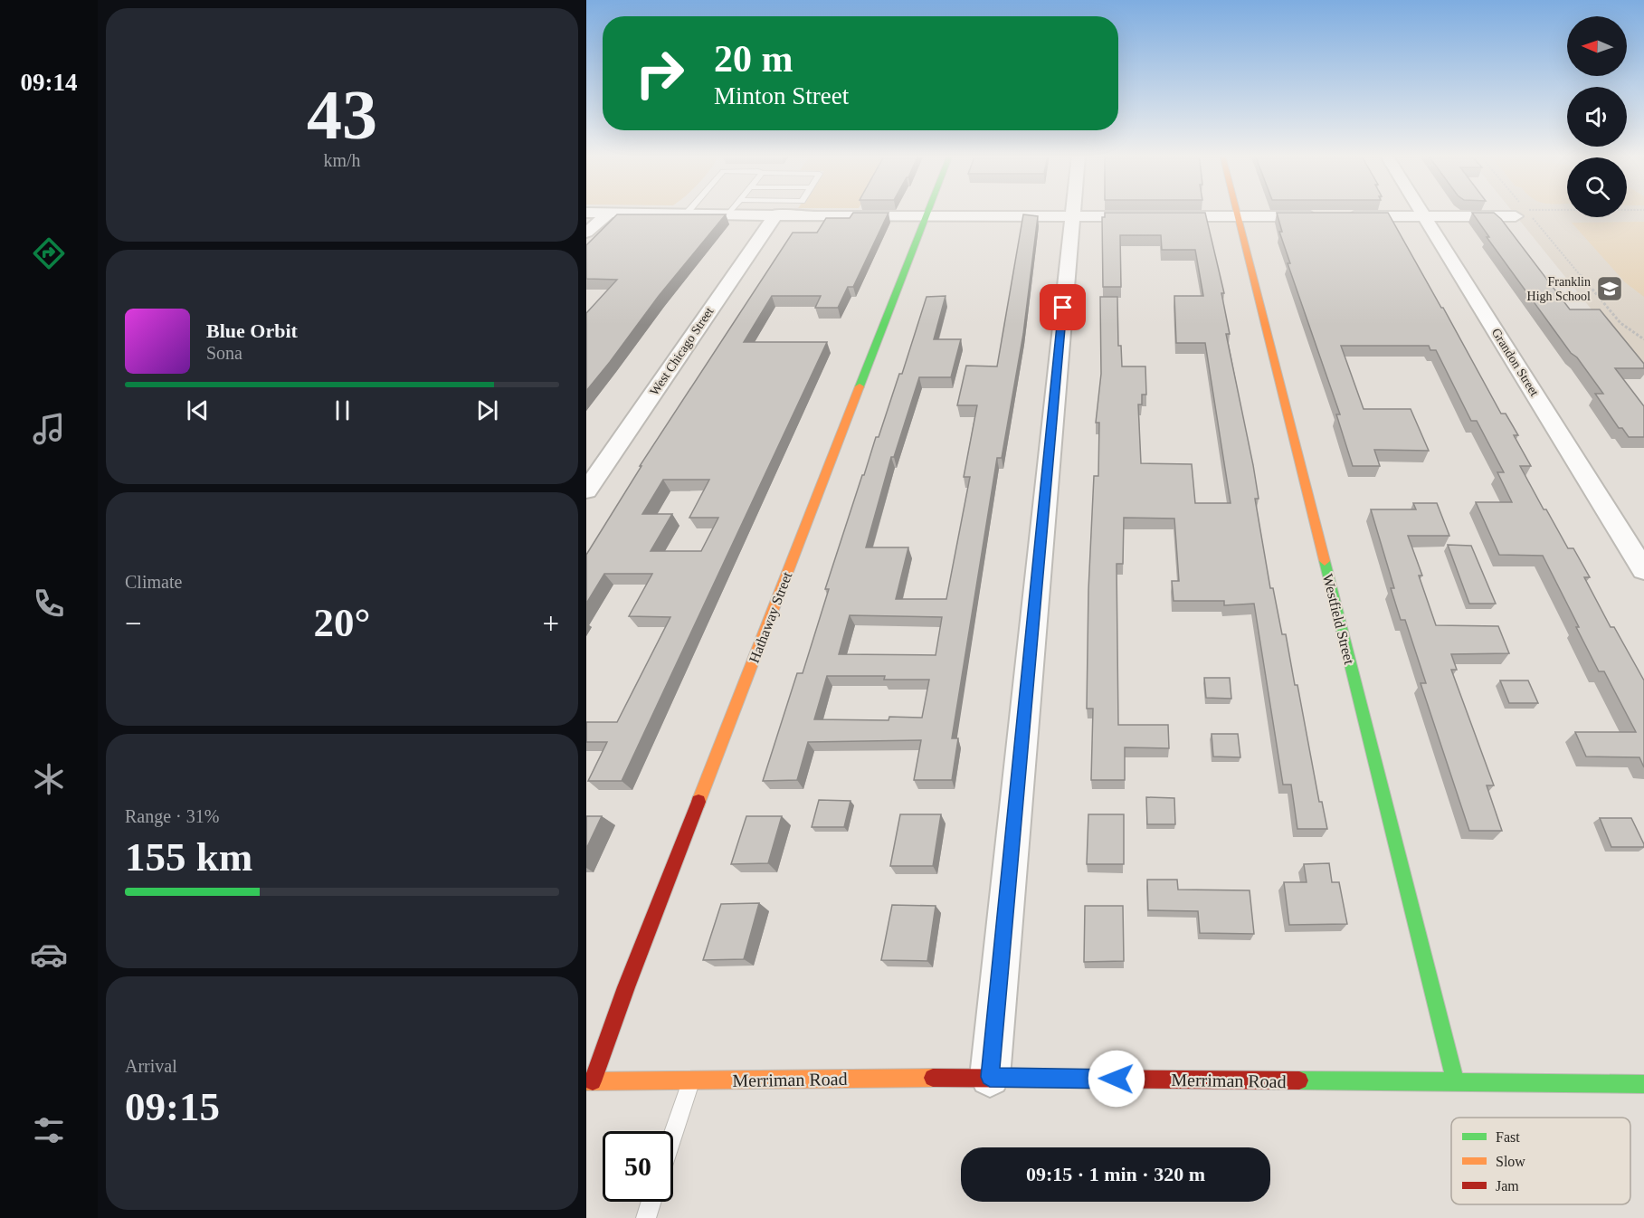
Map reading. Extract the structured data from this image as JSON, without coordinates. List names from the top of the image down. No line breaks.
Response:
{"streets":{"street":["West Chicago Street","Grandon Street","Hathaway Street","Westfield Street","Merriman Road"]},"crossings":[["Hathaway Street","Merriman Road"],["Westfield Street","Merriman Road"]],"places":{"school or university":["Franklin High School"]},"legend":["Fast","Slow","Jam"],"north":"left","page":{"tabs":"09:14","tile":[["43","km/h"],"Climate",["Range · 31%","155 km"],["Arrival","09:15"]],"turn":["20 m","Minton Street"],"song":["Blue Orbit","Sona"],"heat":["−","20°","+"],"limit":"50","trip":"09:15 · 1 min · 320 m"}}
